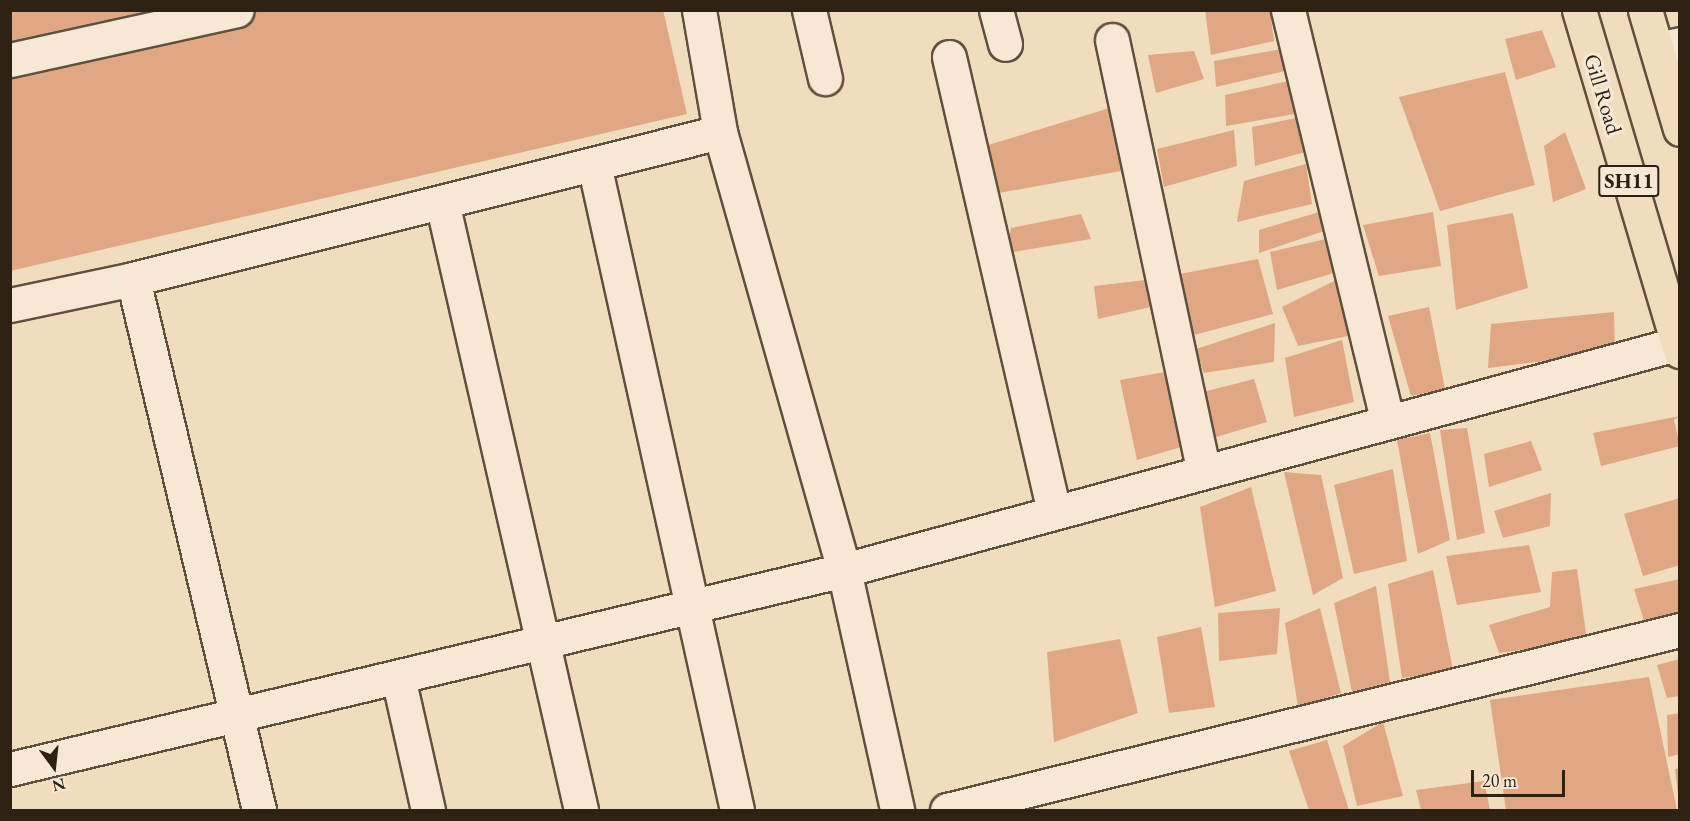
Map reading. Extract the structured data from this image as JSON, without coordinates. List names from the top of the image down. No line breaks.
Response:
{"streets":{"main road":["Gill Road","SH11"]},"scale_bar":"20 m","north":"bottom"}
